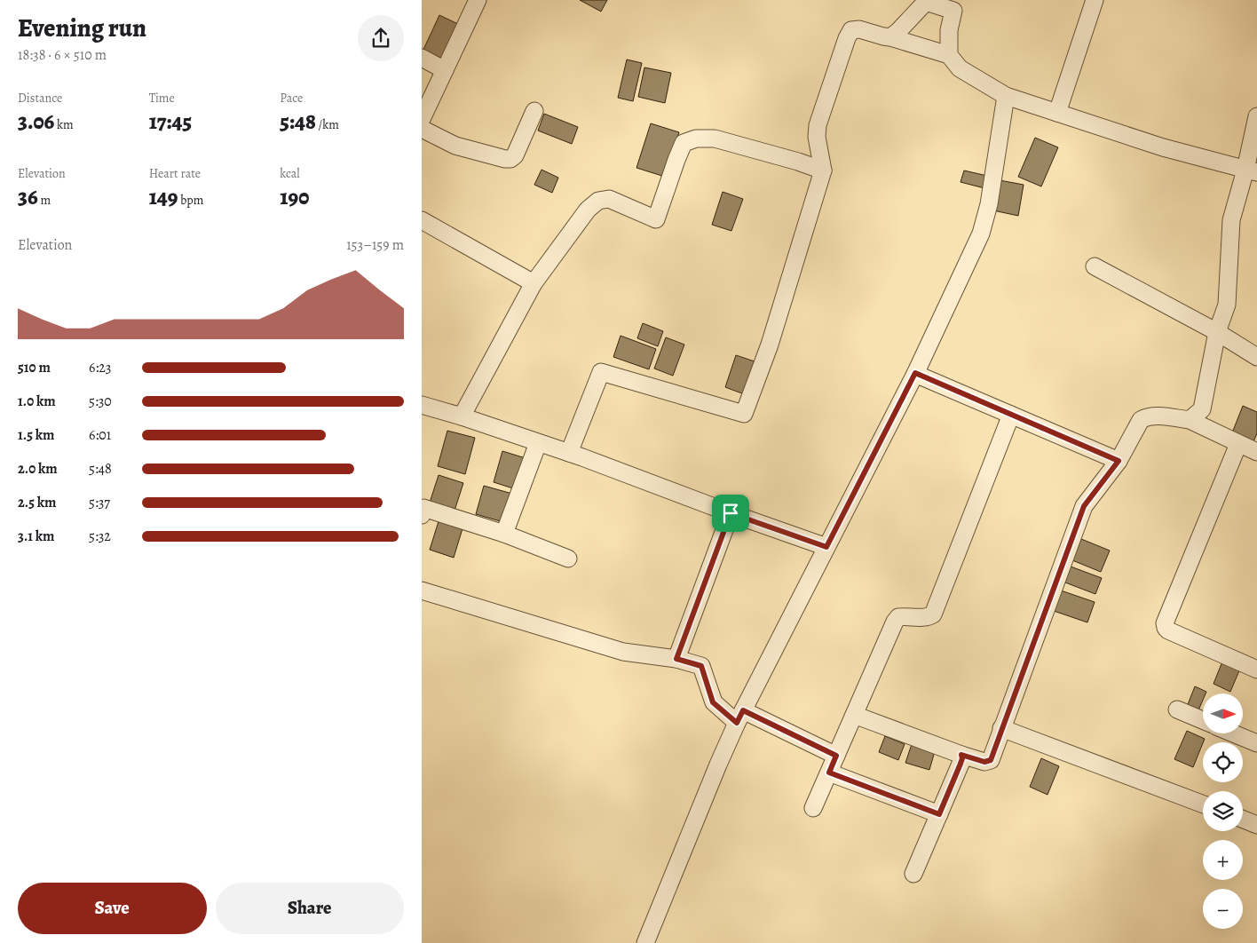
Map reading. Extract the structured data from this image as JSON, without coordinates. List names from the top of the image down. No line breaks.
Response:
{"north":"right","page":{"heading":["Evening run","18:38 · 6 × 510 m"],"stats":[["Distance","3.06 km"],["Time","17:45"],["Pace","5:48 /km"],["Elevation","36 m"],["Heart rate","149 bpm"],["kcal","190"]],"chart":["Elevation","153–159 m"],"list":[{"name":"510 m","note":"6:23"},{"name":"1.0 km","note":"5:30"},{"name":"1.5 km","note":"6:01"},{"name":"2.0 km","note":"5:48"},{"name":"2.5 km","note":"5:37"},{"name":"3.1 km","note":"5:32"}],"map_buttons":["+","−"],"buttons":["Save","Share"]}}
